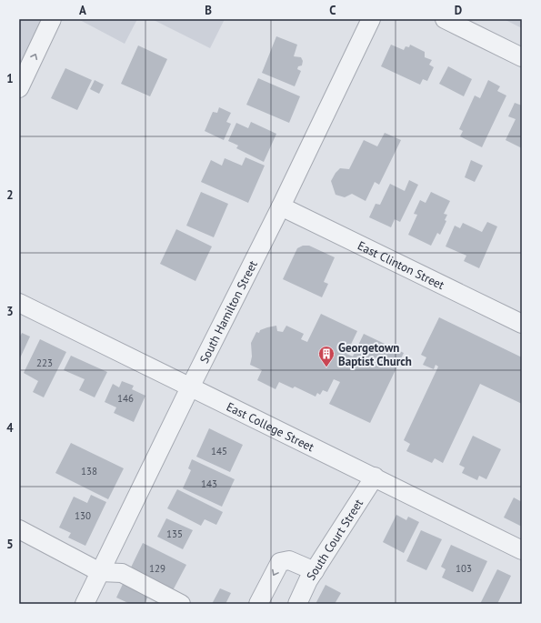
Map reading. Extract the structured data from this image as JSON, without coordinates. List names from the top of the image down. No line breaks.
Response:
{"streets":{"street":["East Clinton Street","South Hamilton Street","East College Street","South Court Street"]},"crossings":[["East Clinton Street","South Hamilton Street"],["South Hamilton Street","East College Street"],["East College Street","South Court Street"]],"places":{"building":["Georgetown Baptist Church"]},"house_numbers":["223","146","145","138","143","130","135","129","103"],"grid":{"columns":["A","B","C","D"],"rows":["1","2","3","4","5"]}}
